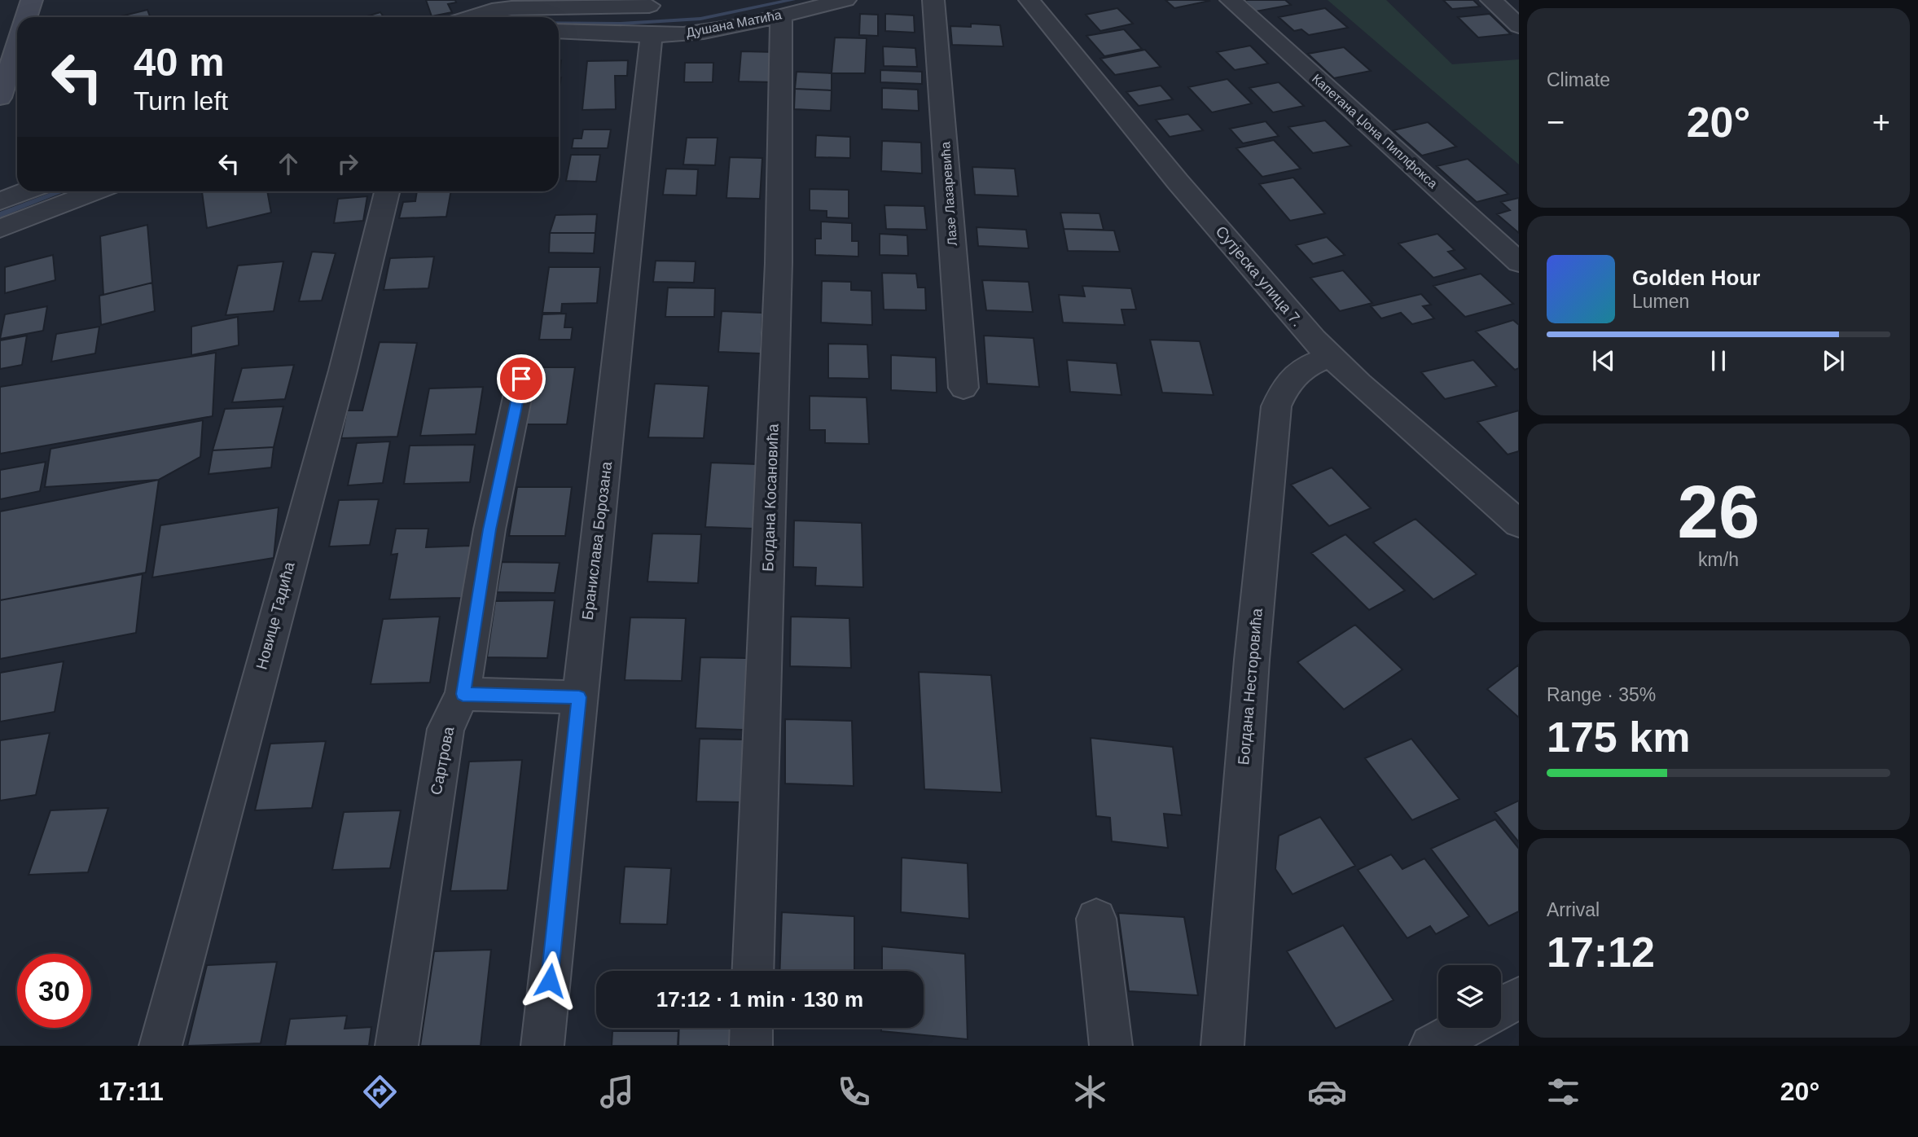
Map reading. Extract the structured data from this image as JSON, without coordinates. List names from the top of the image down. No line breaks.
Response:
{"streets":{"street":["Душана Матића","Капетана Џона Пиплфокса","Лазе Лазаревића","Сутјеска улица 7.","Богдана Косановића","Бранислава Борозана","Новице Тадића","Богдана Несторовића","Сартрова"]},"crossings":[["Душана Матића","Богдана Косановића"],["Душана Матића","Бранислава Борозана"],["Сутјеска улица 7.","Богдана Несторовића"]],"page":{"tile":["Climate",["26","km/h"],["Range · 35%","175 km"],["Arrival","17:12"]],"turn":["40 m","Turn left"],"heat":["−","20°","+"],"song":["Golden Hour","Lumen"],"limit":"30","trip":"17:12 · 1 min · 130 m","tabs":["17:11","20°"]}}
